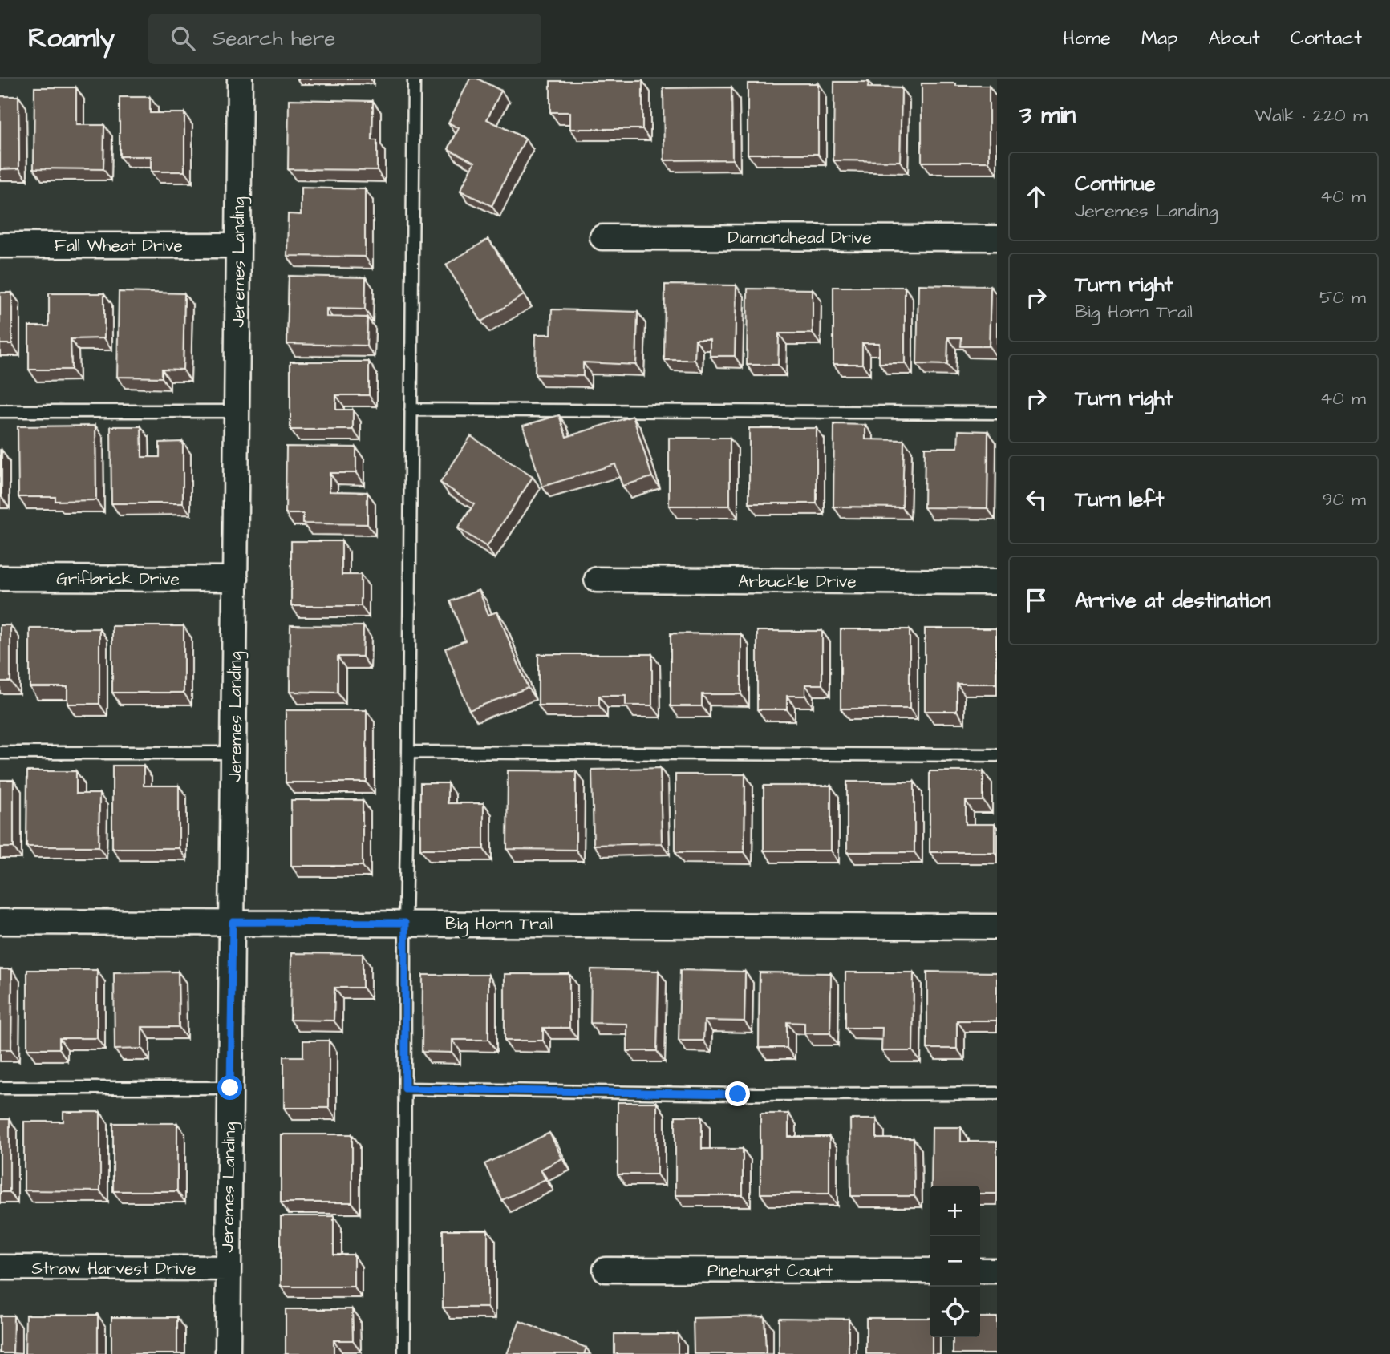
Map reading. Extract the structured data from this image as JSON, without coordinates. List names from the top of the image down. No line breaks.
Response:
{"streets":{"street":["Diamondhead Drive","Fall Wheat Drive","Jeremes Landing","Grifbrick Drive","Arbuckle Drive","Big Horn Trail","Straw Harvest Drive","Pinehurst Court"]},"crossings":[["Fall Wheat Drive","Jeremes Landing"],["Jeremes Landing","Grifbrick Drive"],["Jeremes Landing","Big Horn Trail"],["Jeremes Landing","Straw Harvest Drive"]],"page":{"header":"Roamly","search":"Search here","nav":["Home","Map","About","Contact"],"heading":["3 min","Walk · 220 m"],"list":[["Continue","Jeremes Landing","40 m"],["Turn right","Big Horn Trail","50 m"],["Turn right","40 m"],["Turn left","90 m"],"Arrive at destination"],"map_buttons":["+","−"]}}
